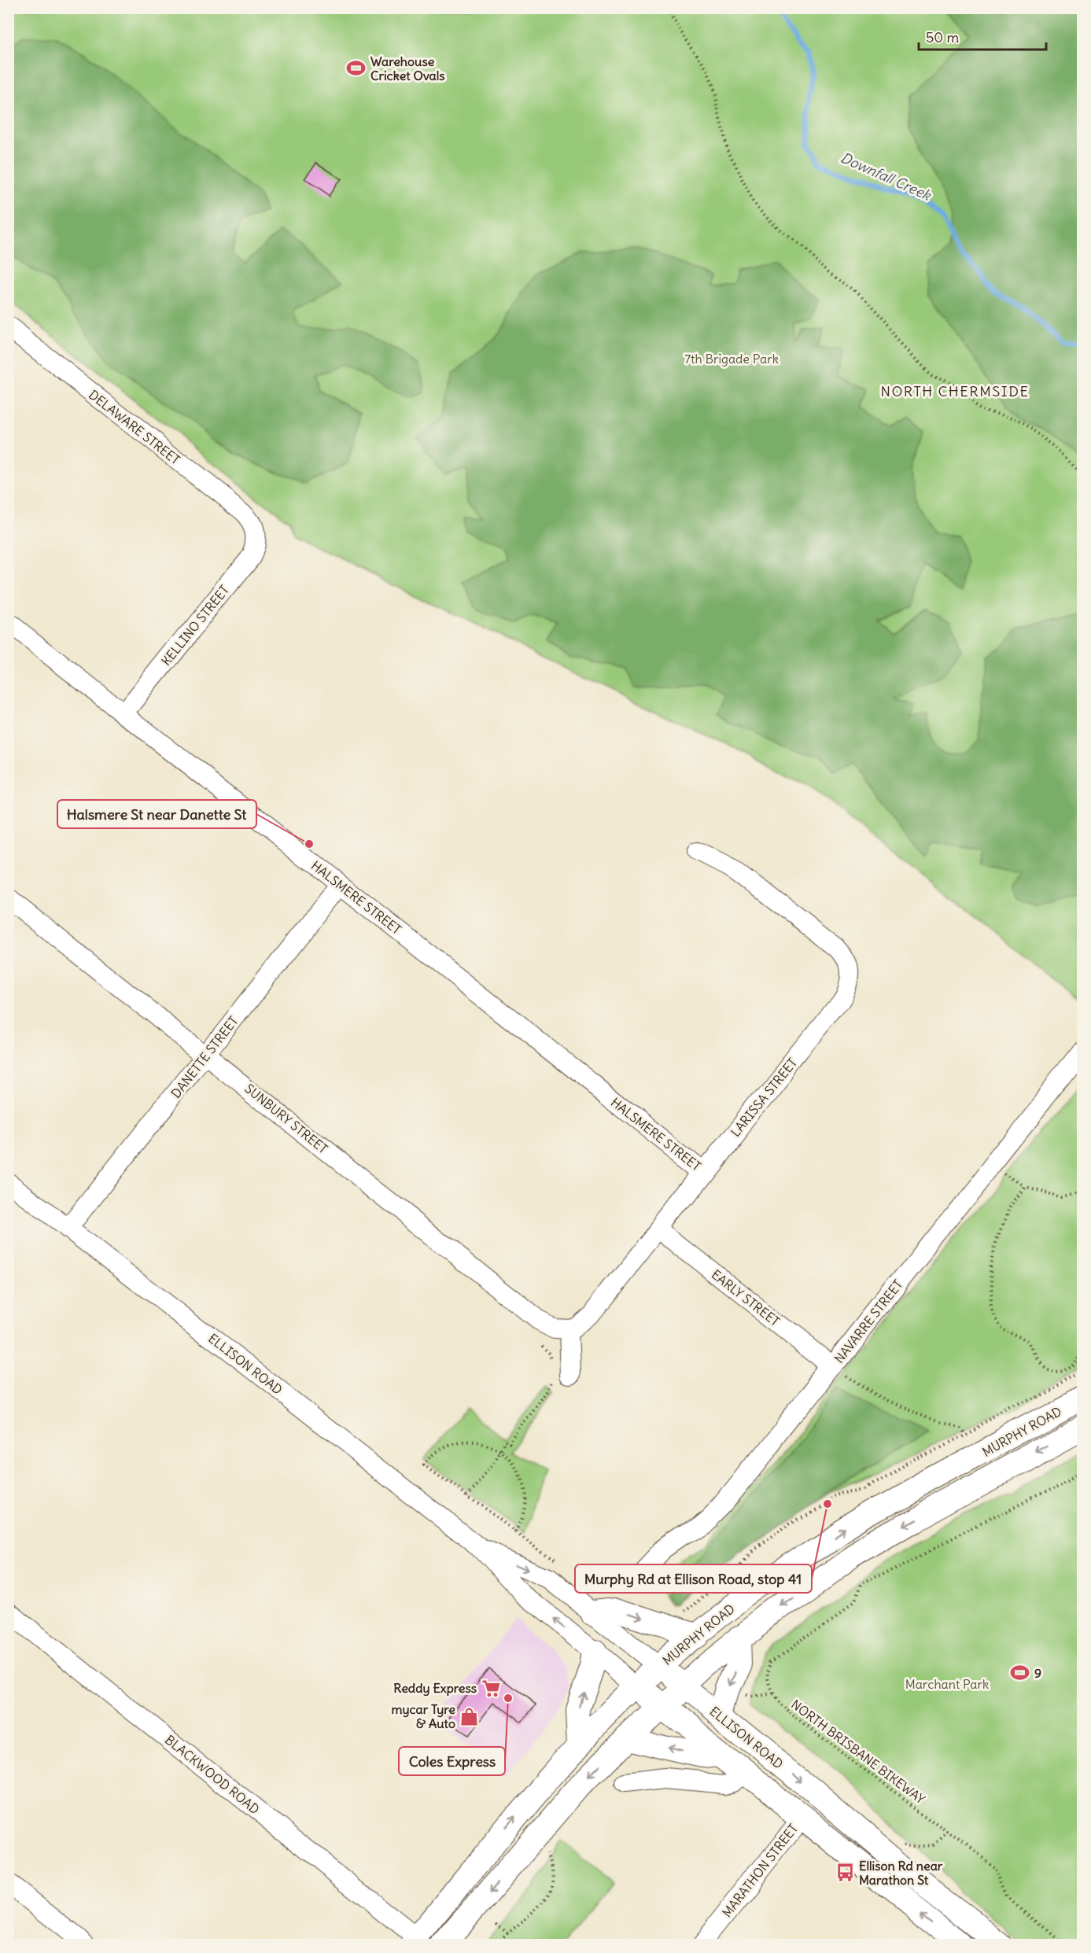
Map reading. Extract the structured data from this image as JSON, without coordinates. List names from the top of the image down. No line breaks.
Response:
{"streets":{"main road":["ELLISON ROAD","MURPHY ROAD"],"street":["DELAWARE STREET","KELLINO STREET","HALSMERE STREET","DANETTE STREET","LARISSA STREET","SUNBURY STREET","EARLY STREET","NAVARRE STREET","BLACKWOOD ROAD","MARATHON STREET"],"path":["NORTH BRISBANE BIKEWAY"]},"crossings":[["DELAWARE STREET","KELLINO STREET"],["KELLINO STREET","HALSMERE STREET"],["HALSMERE STREET","DANETTE STREET"],["HALSMERE STREET","LARISSA STREET"],["DANETTE STREET","SUNBURY STREET"],["DANETTE STREET","ELLISON ROAD"],["LARISSA STREET","SUNBURY STREET"],["LARISSA STREET","EARLY STREET"],["EARLY STREET","NAVARRE STREET"],["ELLISON ROAD","MURPHY ROAD"],["ELLISON ROAD","MARATHON STREET"],["MURPHY ROAD","BLACKWOOD ROAD"]],"districts":["NORTH CHERMSIDE"],"water":["Downfall Creek"],"parks":["7th Brigade Park","Marchant Park"],"places":{"sports":["Warehouse Cricket Ovals","9"],"other":["Halsmere St near Danette St","Murphy Rd at Ellison Road, stop 41","Coles Express"],"supermarket":["Reddy Express"],"shop":["mycar Tyre & Auto"],"bus stop":["Ellison Rd near Marathon St"]},"scale_bar":"50 m"}
